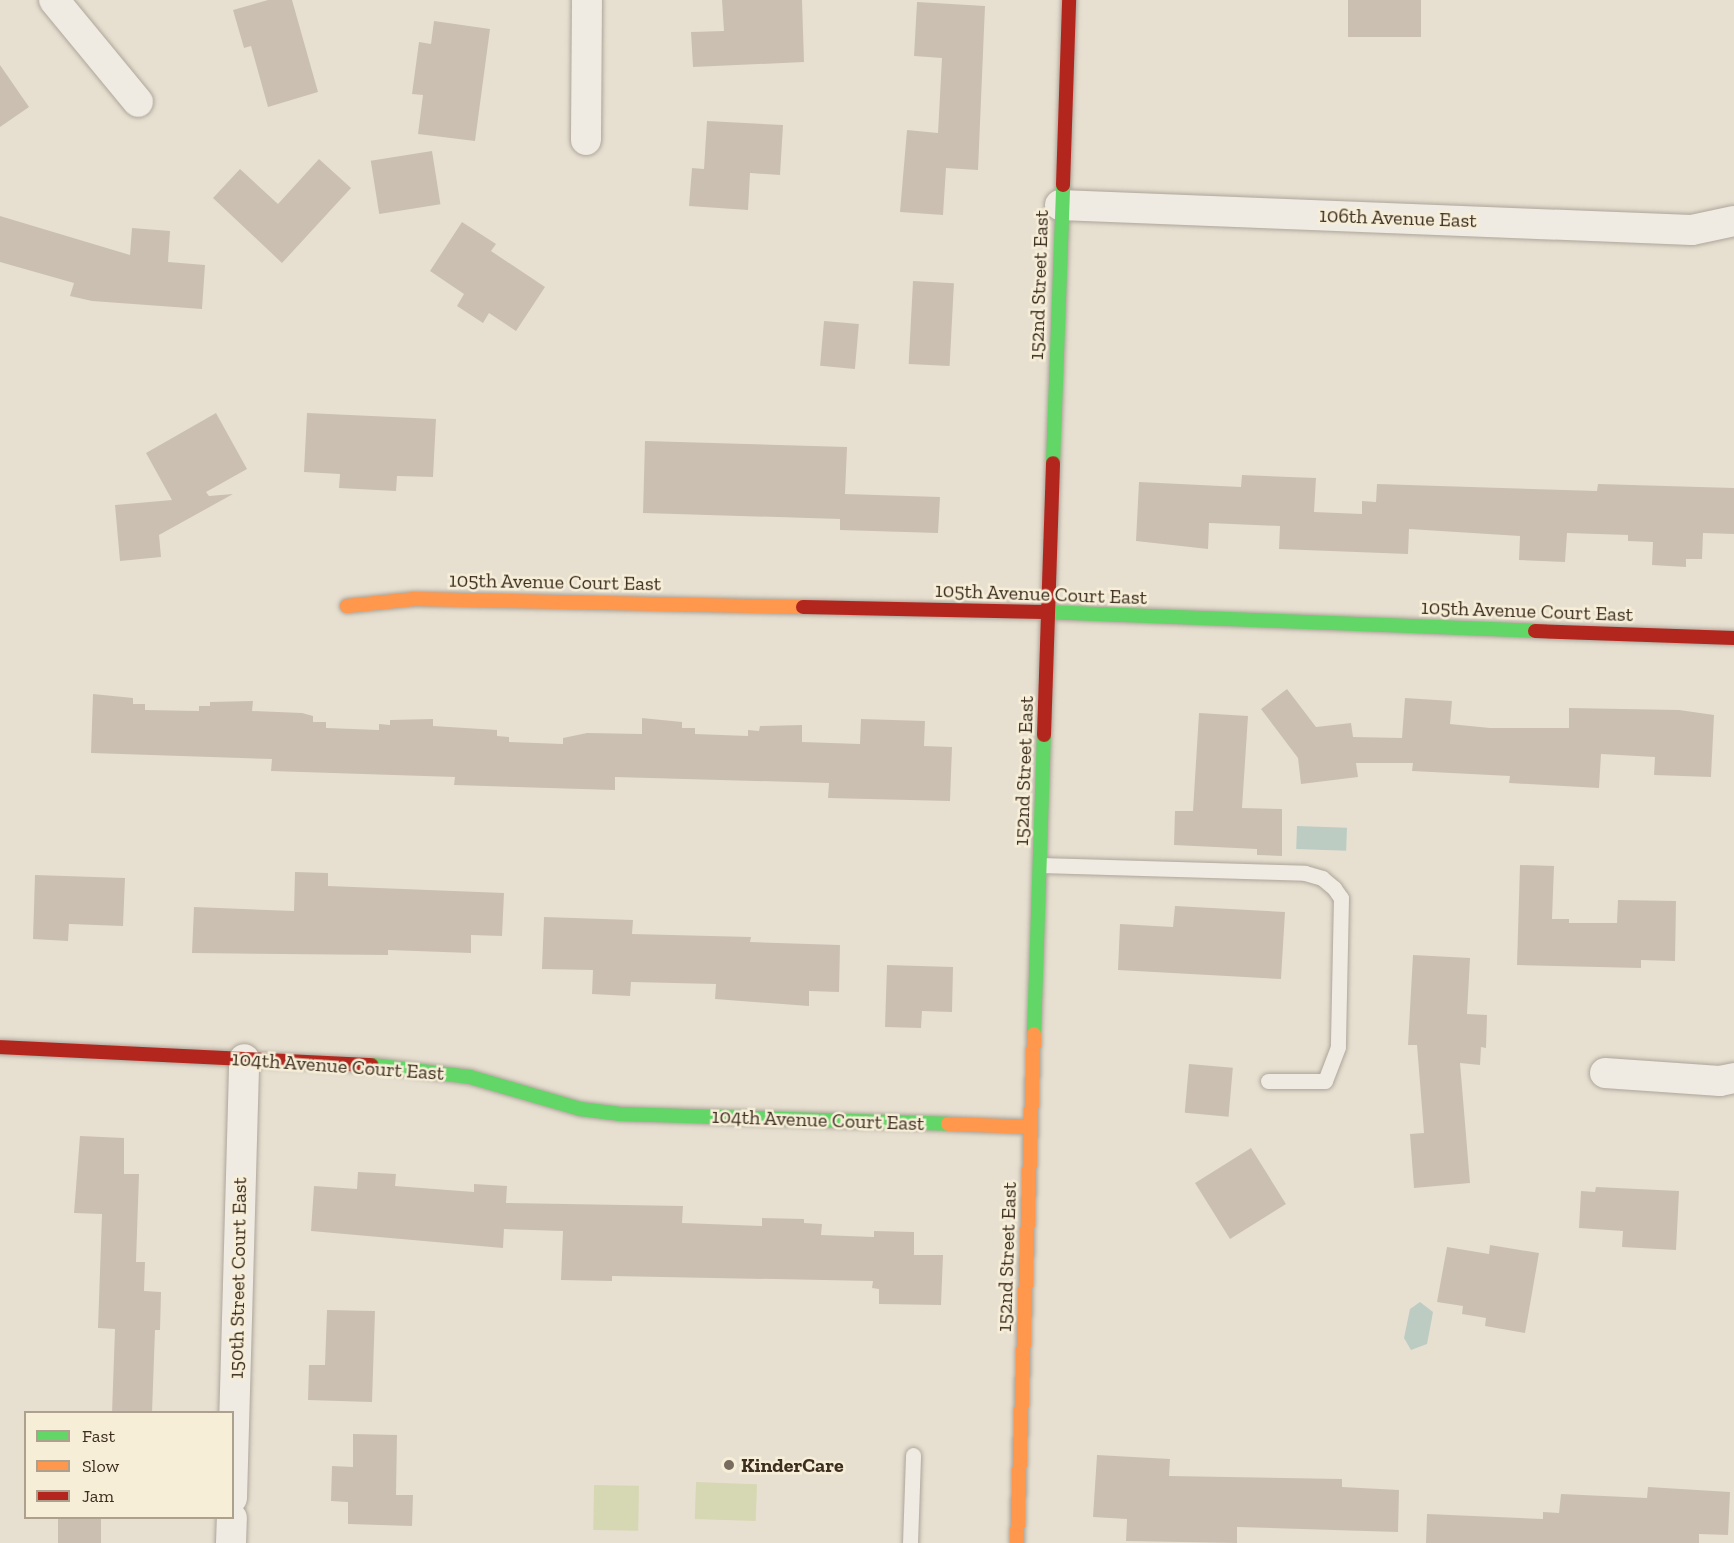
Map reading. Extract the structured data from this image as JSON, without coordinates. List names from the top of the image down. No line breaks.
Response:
{"streets":{"street":["106th Avenue East","152nd Street East","105th Avenue Court East","104th Avenue Court East","150th Street Court East"]},"crossings":[["106th Avenue East","152nd Street East"],["152nd Street East","105th Avenue Court East"],["152nd Street East","104th Avenue Court East"],["104th Avenue Court East","150th Street Court East"]],"places":["KinderCare"],"legend":["Fast","Slow","Jam"]}
